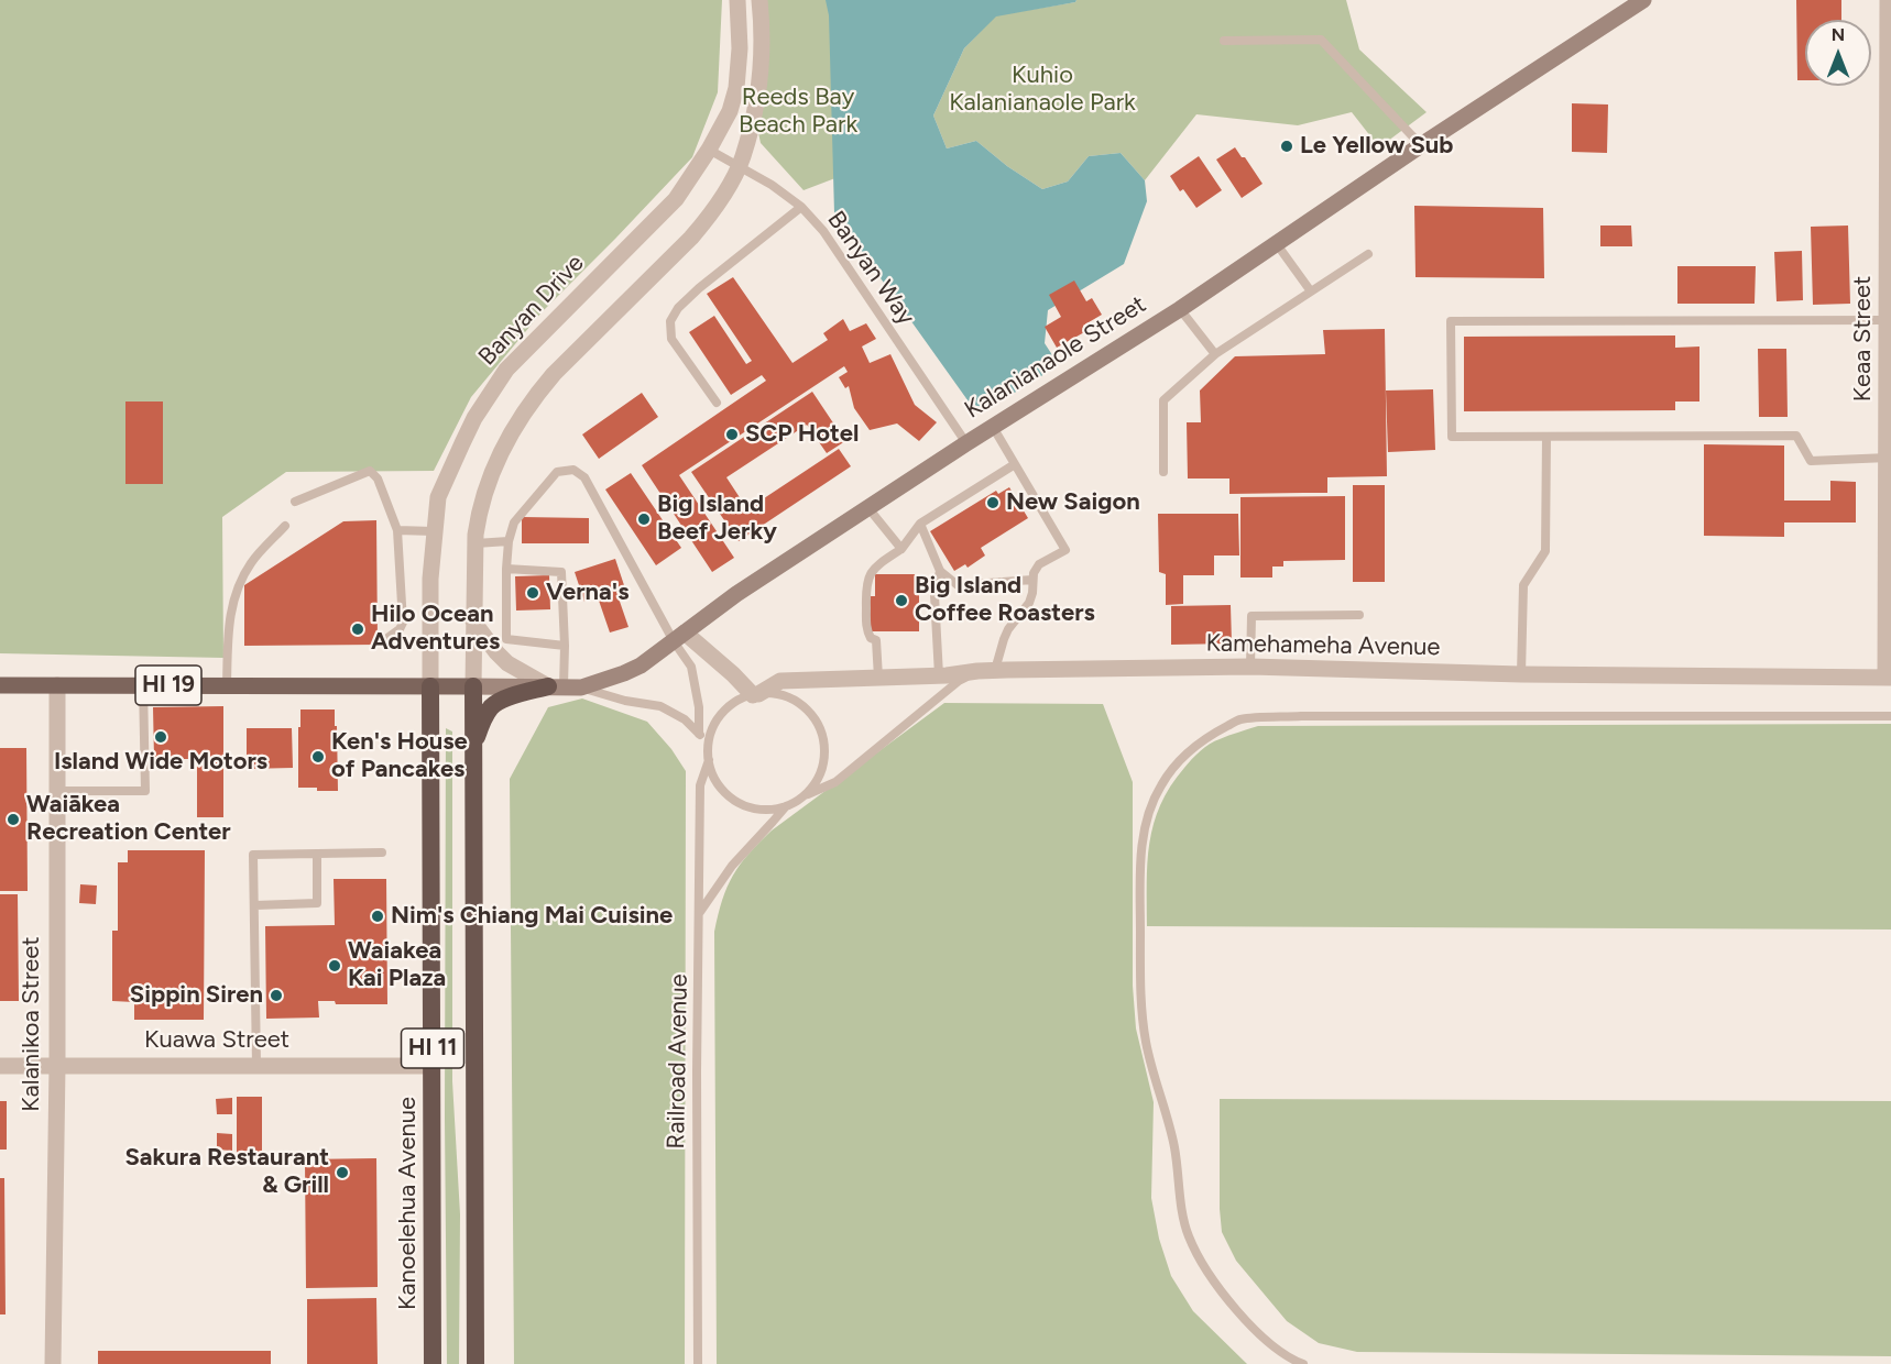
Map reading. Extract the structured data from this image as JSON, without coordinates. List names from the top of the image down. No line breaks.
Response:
{"streets":{"highway":["HI 11","Kanoelehua Avenue"],"main road":["Kalanianaole Street","HI 19"],"street":["Banyan Drive","Keaa Street","Kamehameha Avenue","Kalanikoa Street","Kuawa Street"],"lane":["Banyan Way","Railroad Avenue"]},"crossings":[["Banyan Way","Banyan Drive"],["Banyan Way","Kalanianaole Street"],["Banyan Drive","HI 19"],["Banyan Drive","Kanoelehua Avenue"],["Keaa Street","Kamehameha Avenue"],["Kalanianaole Street","HI 19"],["Kalanianaole Street","HI 11"],["Kamehameha Avenue","Railroad Avenue"],["HI 19","Kalanikoa Street"],["HI 19","HI 11"],["HI 19","Kanoelehua Avenue"],["Kalanikoa Street","Kuawa Street"],["Kuawa Street","Kanoelehua Avenue"]],"parks":["Kuhio Kalanianaole Park","Reeds Bay Beach Park"],"places":["Le Yellow Sub","SCP Hotel","New Saigon","Big Island Beef Jerky","Verna's","Big Island Coffee Roasters","Hilo Ocean Adventures","Island Wide Motors","Ken's House of Pancakes","Waiākea Recreation Center","Nim's Chiang Mai Cuisine","Waiakea Kai Plaza","Sippin Siren","Sakura Restaurant & Grill"],"north":"top"}
